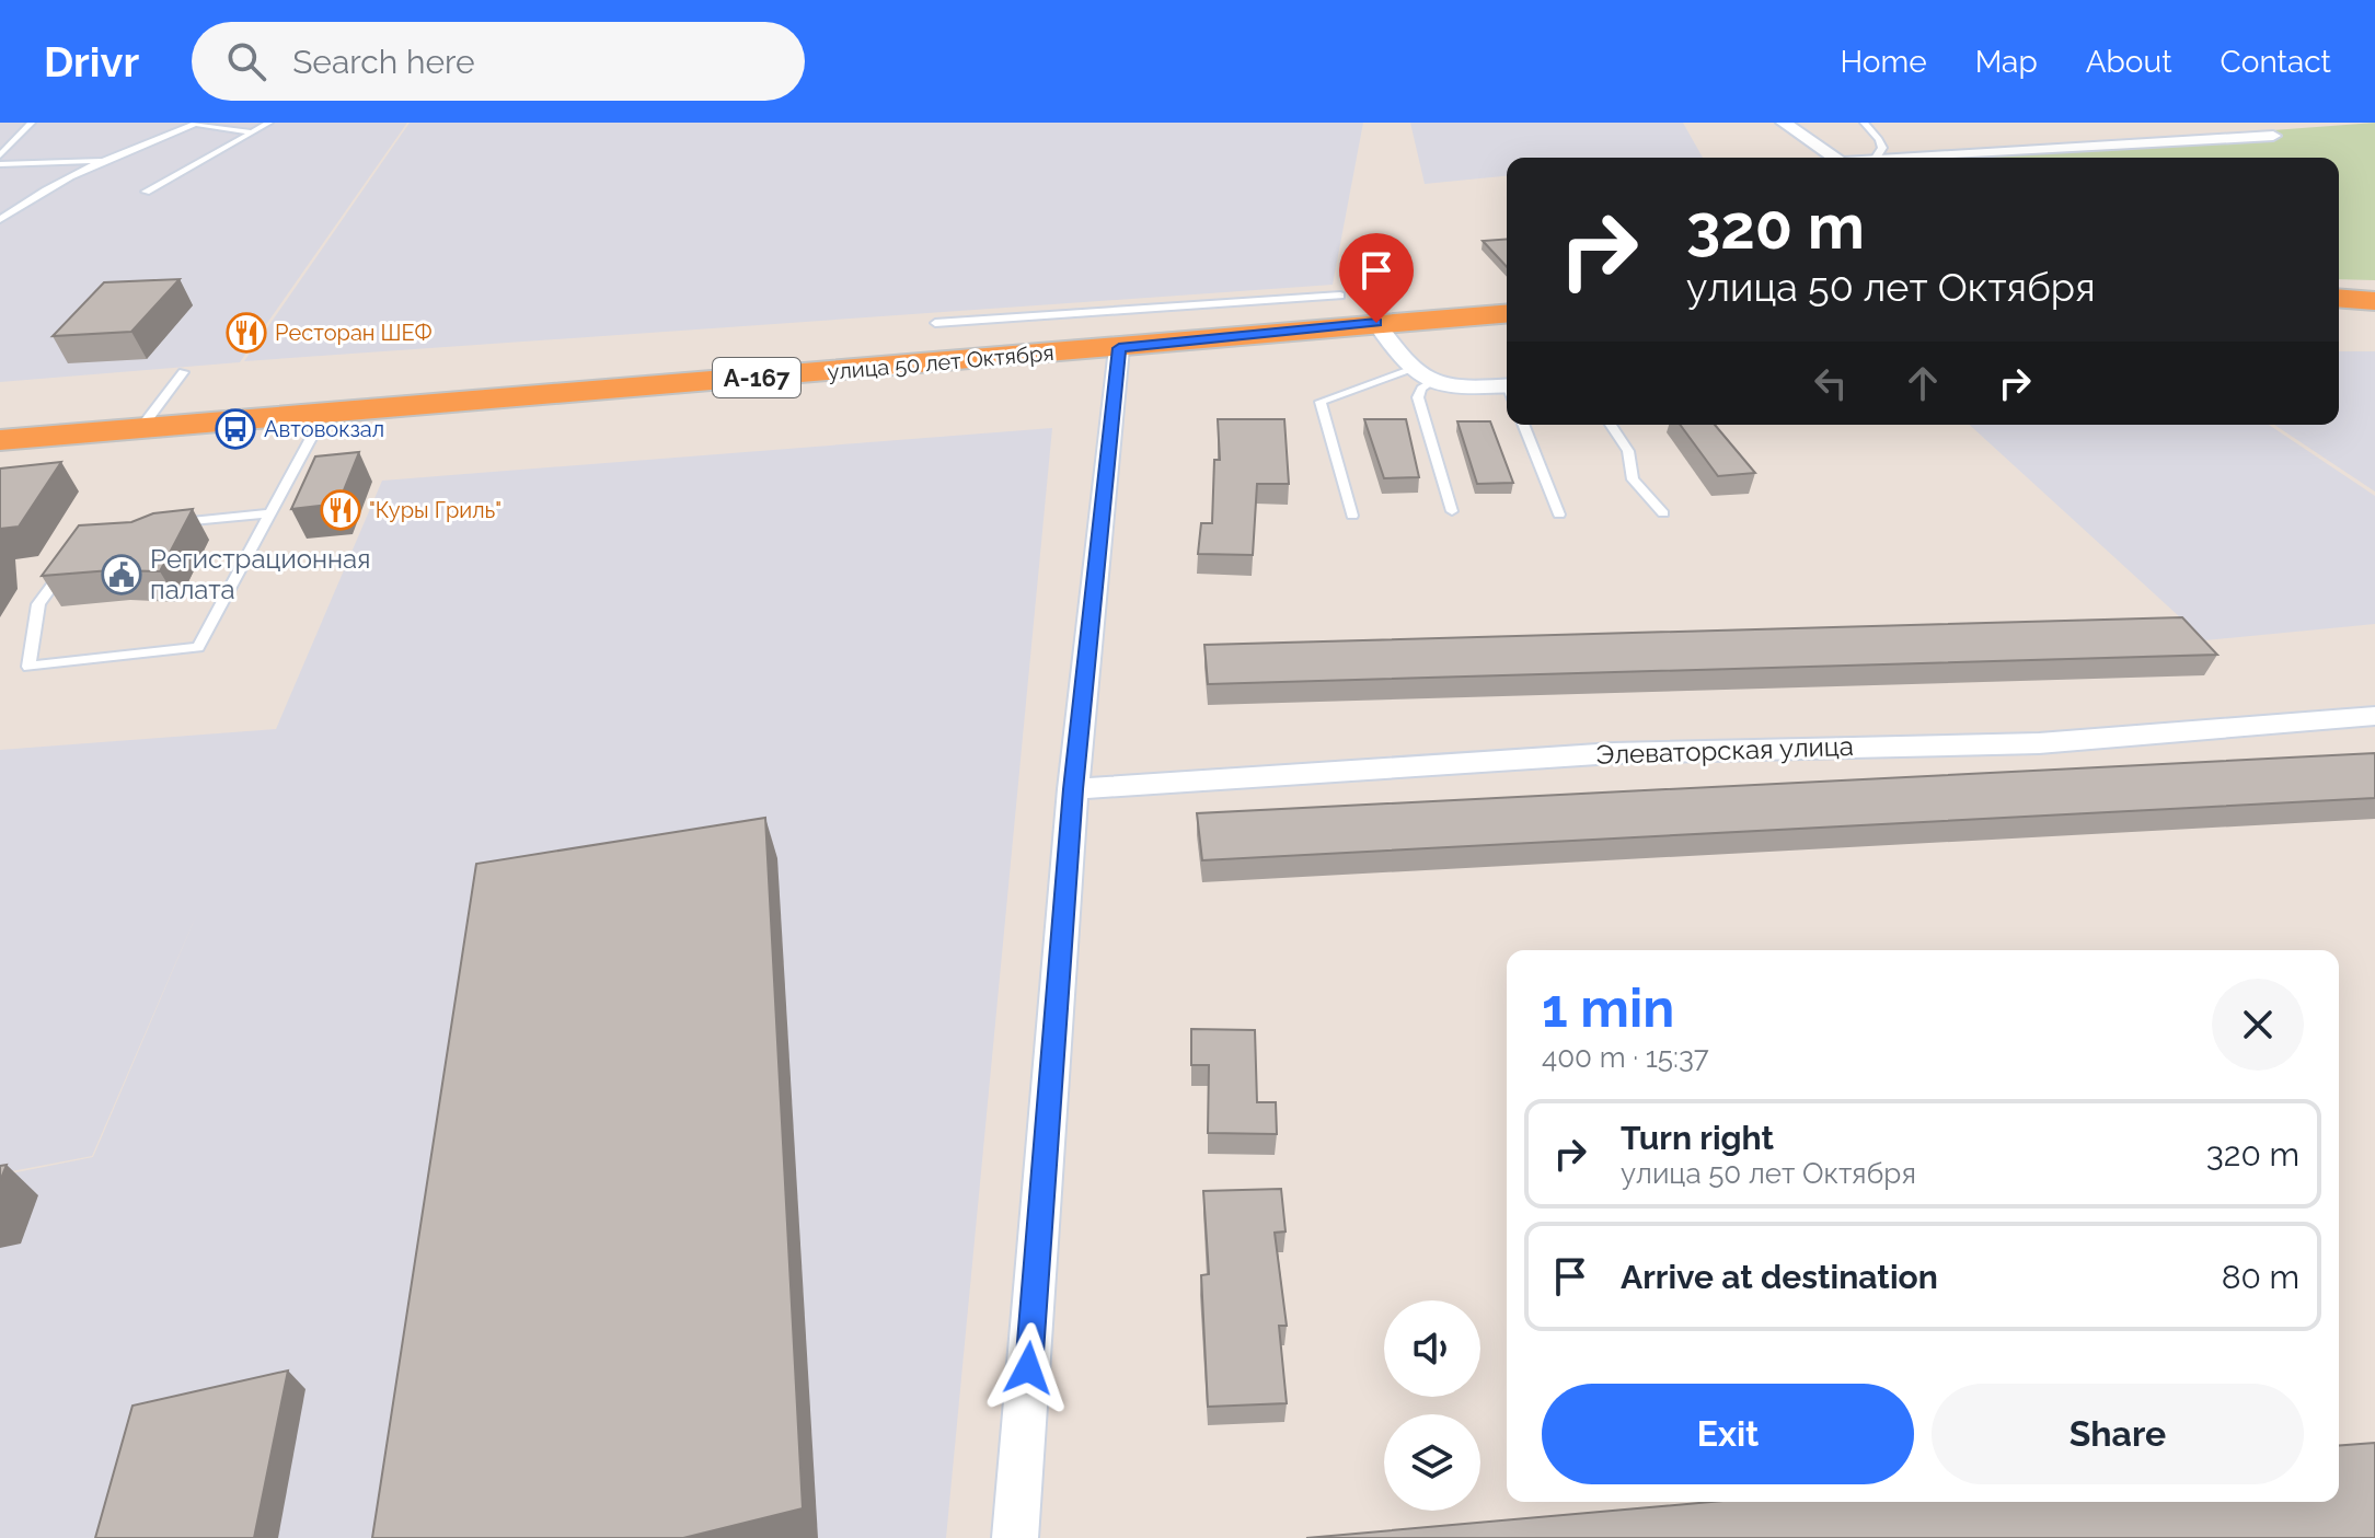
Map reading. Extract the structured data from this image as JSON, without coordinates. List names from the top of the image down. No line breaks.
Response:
{"streets":{"highway":["улица 50 лет Октября","А-167"],"street":["Элеваторская улица"]},"places":{"restaurant":["Ресторан ШЕФ","\"Куры Гриль\""],"bus stop":["Автовокзал"],"public building":["Регистрационная палата"]},"page":{"header":"Drivr","search":"Search here","nav":["Home","Map","About","Contact"],"turn":["320 m","улица 50 лет Октября"],"heading":["1 min","400 m · 15:37"],"list":[{"name":"Turn right","note":"улица 50 лет Октября","value":"320 m"},{"name":"Arrive at destination","value":"80 m"}],"buttons":["Exit","Share"]}}
